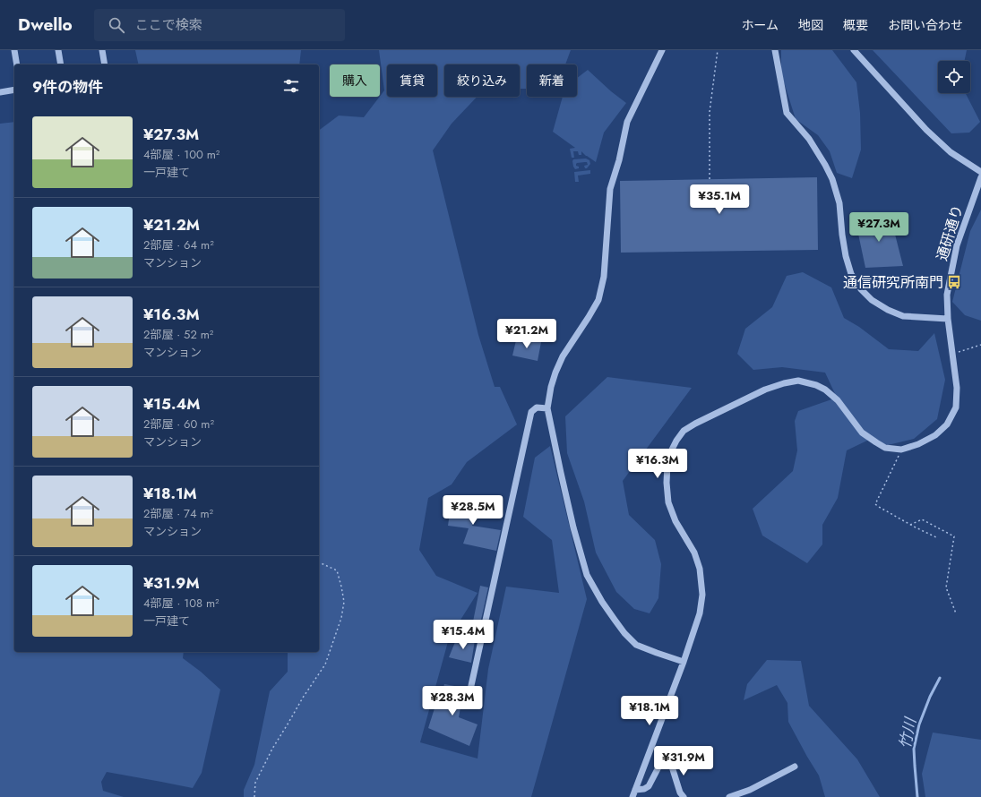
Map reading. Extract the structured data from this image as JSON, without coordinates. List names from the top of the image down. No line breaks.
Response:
{"streets":{"street":["通研通り"]},"water":["竹川"],"places":{"bus stop":["通信研究所南門"]},"page":{"header":"Dwello","search":"ここで検索","nav":["ホーム","地図","概要","お問い合わせ"],"chip":["購入","賃貸","絞り込み","新着"],"heading":"9件の物件","list":[{"name":"¥27.3M","note":"4部屋 · 100 m² · 一戸建て"},{"name":"¥21.2M","note":"2部屋 · 64 m² · マンション"},{"name":"¥16.3M","note":"2部屋 · 52 m² · マンション"},{"name":"¥15.4M","note":"2部屋 · 60 m² · マンション"},{"name":"¥18.1M","note":"2部屋 · 74 m² · マンション"},{"name":"¥31.9M","note":"4部屋 · 108 m² · 一戸建て"}],"price":["¥35.1M","¥27.3M","¥21.2M","¥16.3M","¥28.5M","¥15.4M","¥28.3M","¥18.1M","¥31.9M"]}}
